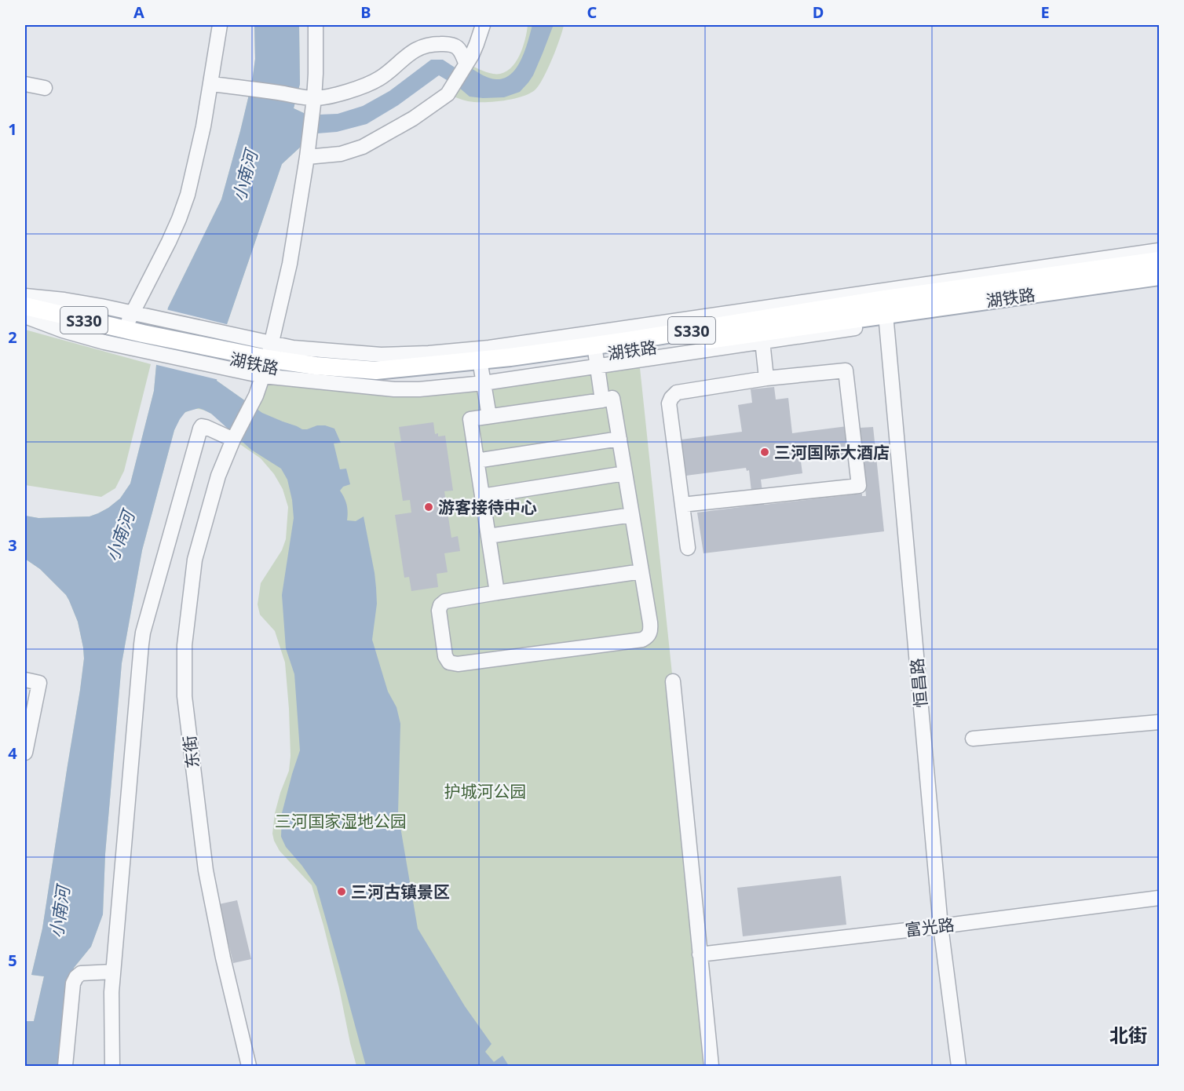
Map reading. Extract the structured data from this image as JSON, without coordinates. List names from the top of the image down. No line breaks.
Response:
{"streets":{"main road":["湖铁路","S330"],"street":["恒昌路","东街","富光路"]},"crossings":[["湖铁路","S330"],["湖铁路","恒昌路"],["湖铁路","东街"],["恒昌路","富光路"]],"districts":["北街"],"water":["小南河"],"parks":["护城河公园","三河国家湿地公园"],"places":["三河国际大酒店","游客接待中心","三河古镇景区"],"grid":{"columns":["A","B","C","D","E"],"rows":["1","2","3","4","5"]}}
